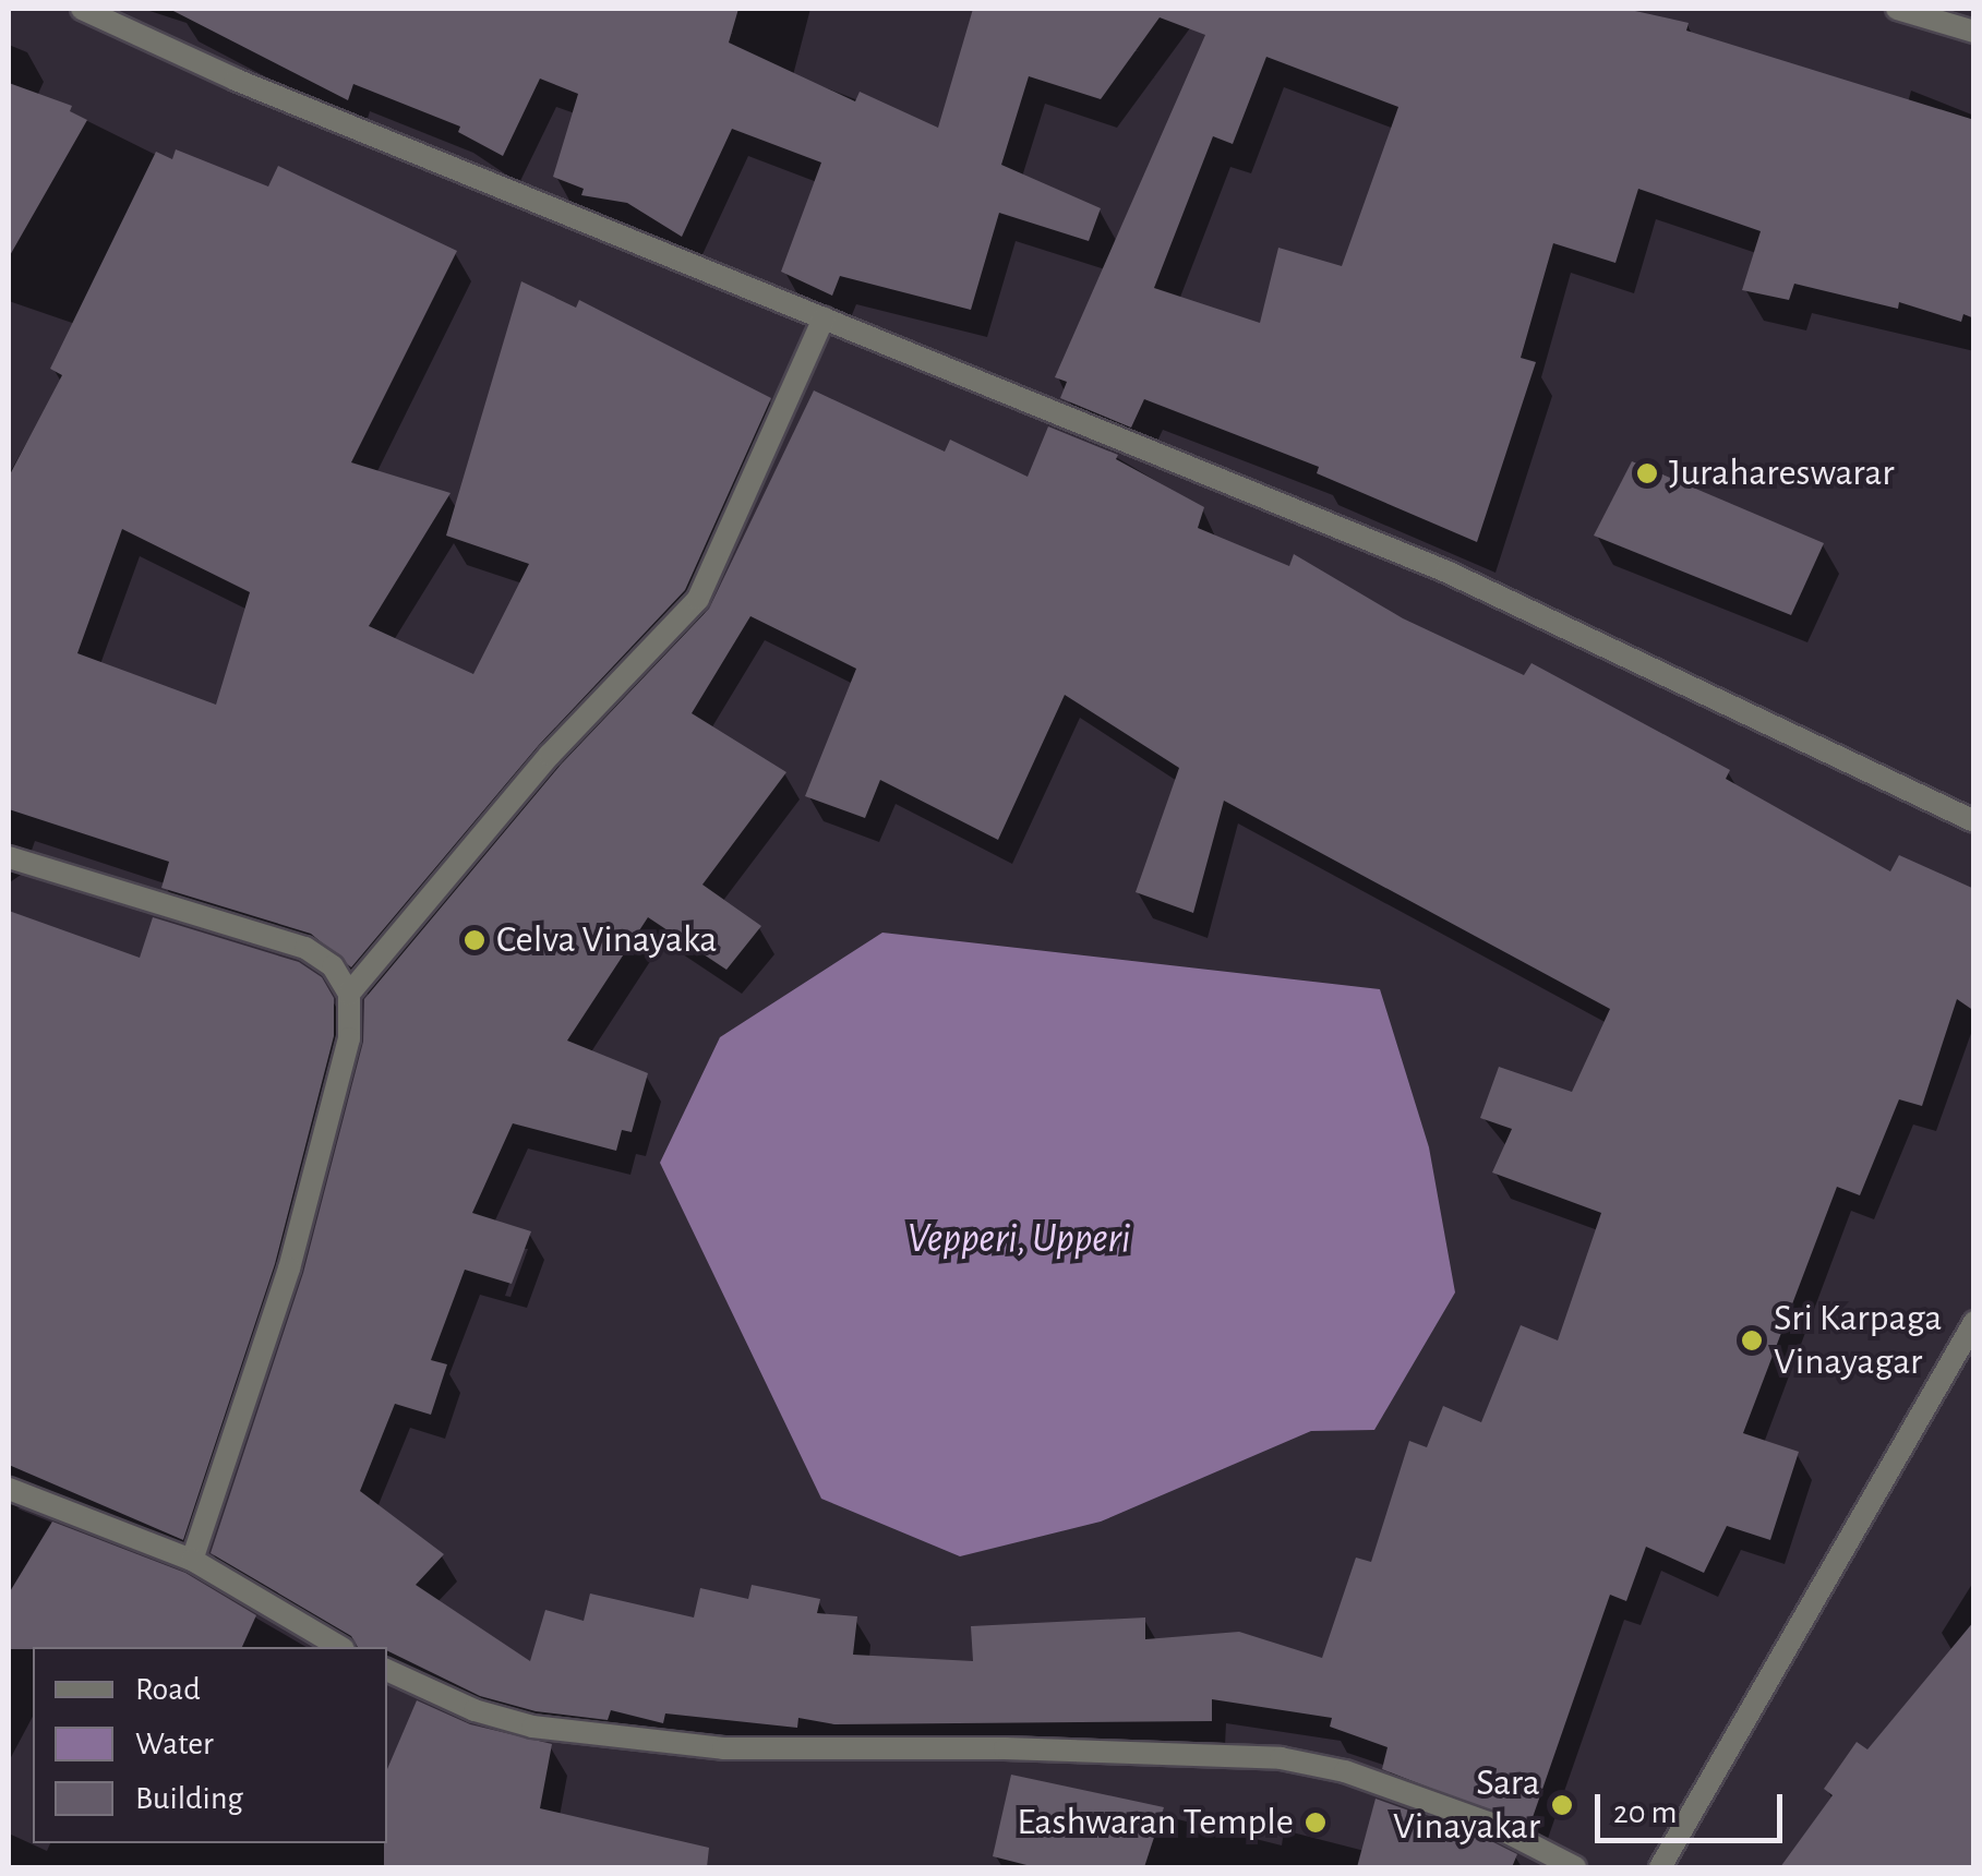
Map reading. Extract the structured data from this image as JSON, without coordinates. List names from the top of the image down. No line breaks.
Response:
{"water":["Vepperi, Upperi"],"places":["Jurahareswarar","Celva Vinayaka","Sri Karpaga Vinayagar","Sara Vinayakar","Eashwaran Temple"],"legend":["Road","Water","Building"],"scale_bar":"20 m"}
